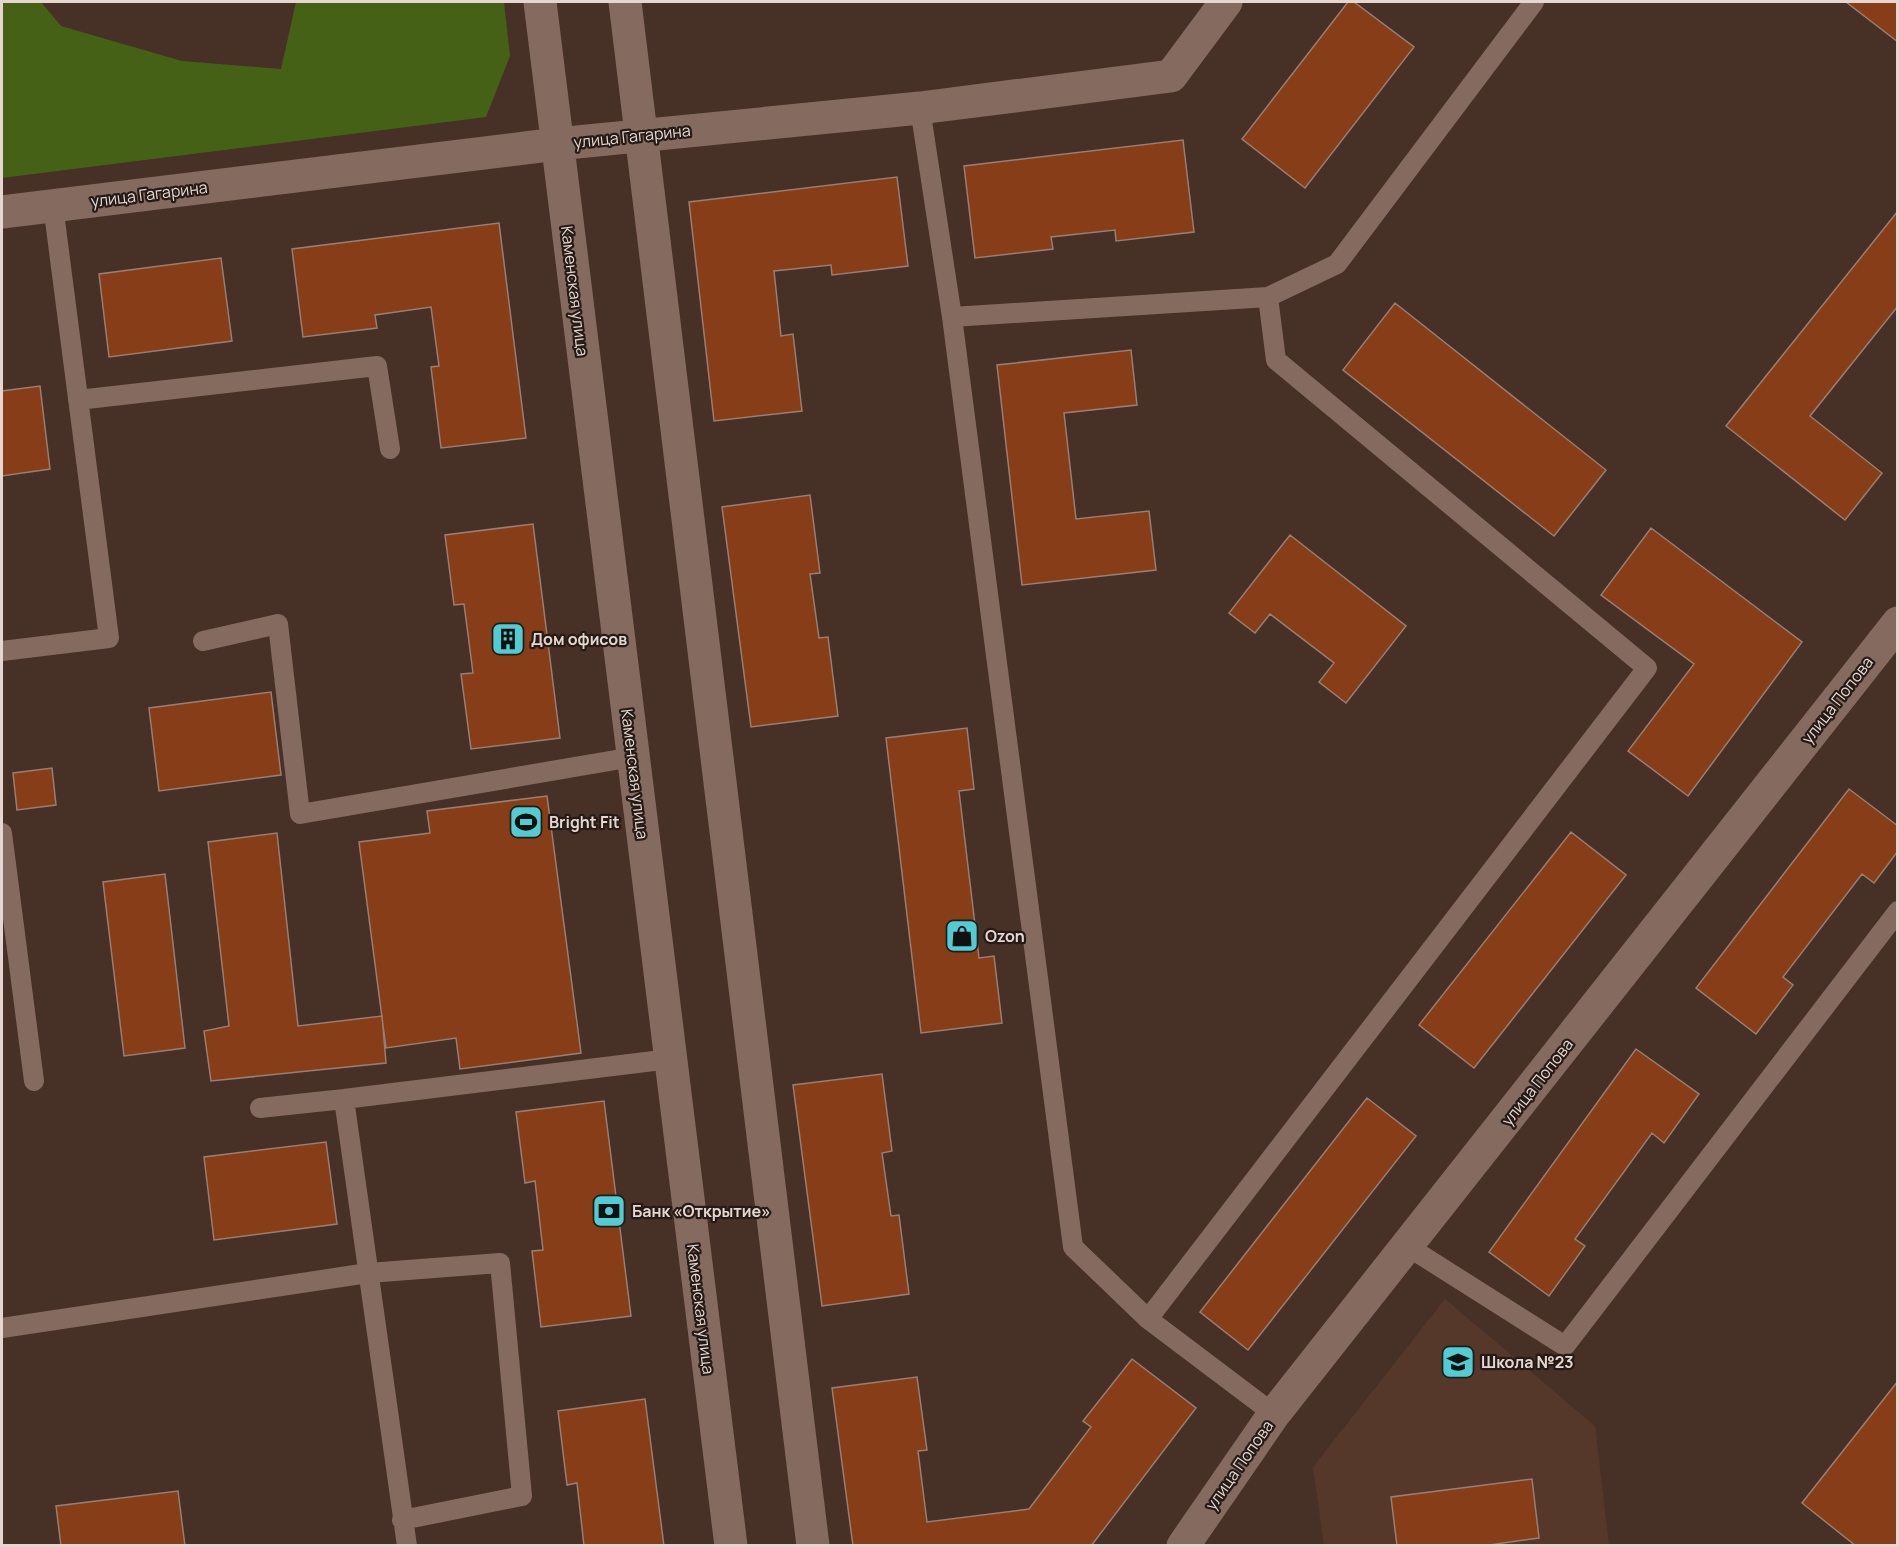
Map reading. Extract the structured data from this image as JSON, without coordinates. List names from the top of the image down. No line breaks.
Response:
{"streets":{"street":["улица Гагарина","Каменская улица","улица Попова"]},"crossings":[["улица Гагарина","Каменская улица"]],"places":{"building":["Дом офисов"],"sports":["Bright Fit"],"shop":["Ozon"],"bank":["Банк «Открытие»"],"school or university":["Школа №23"]}}
